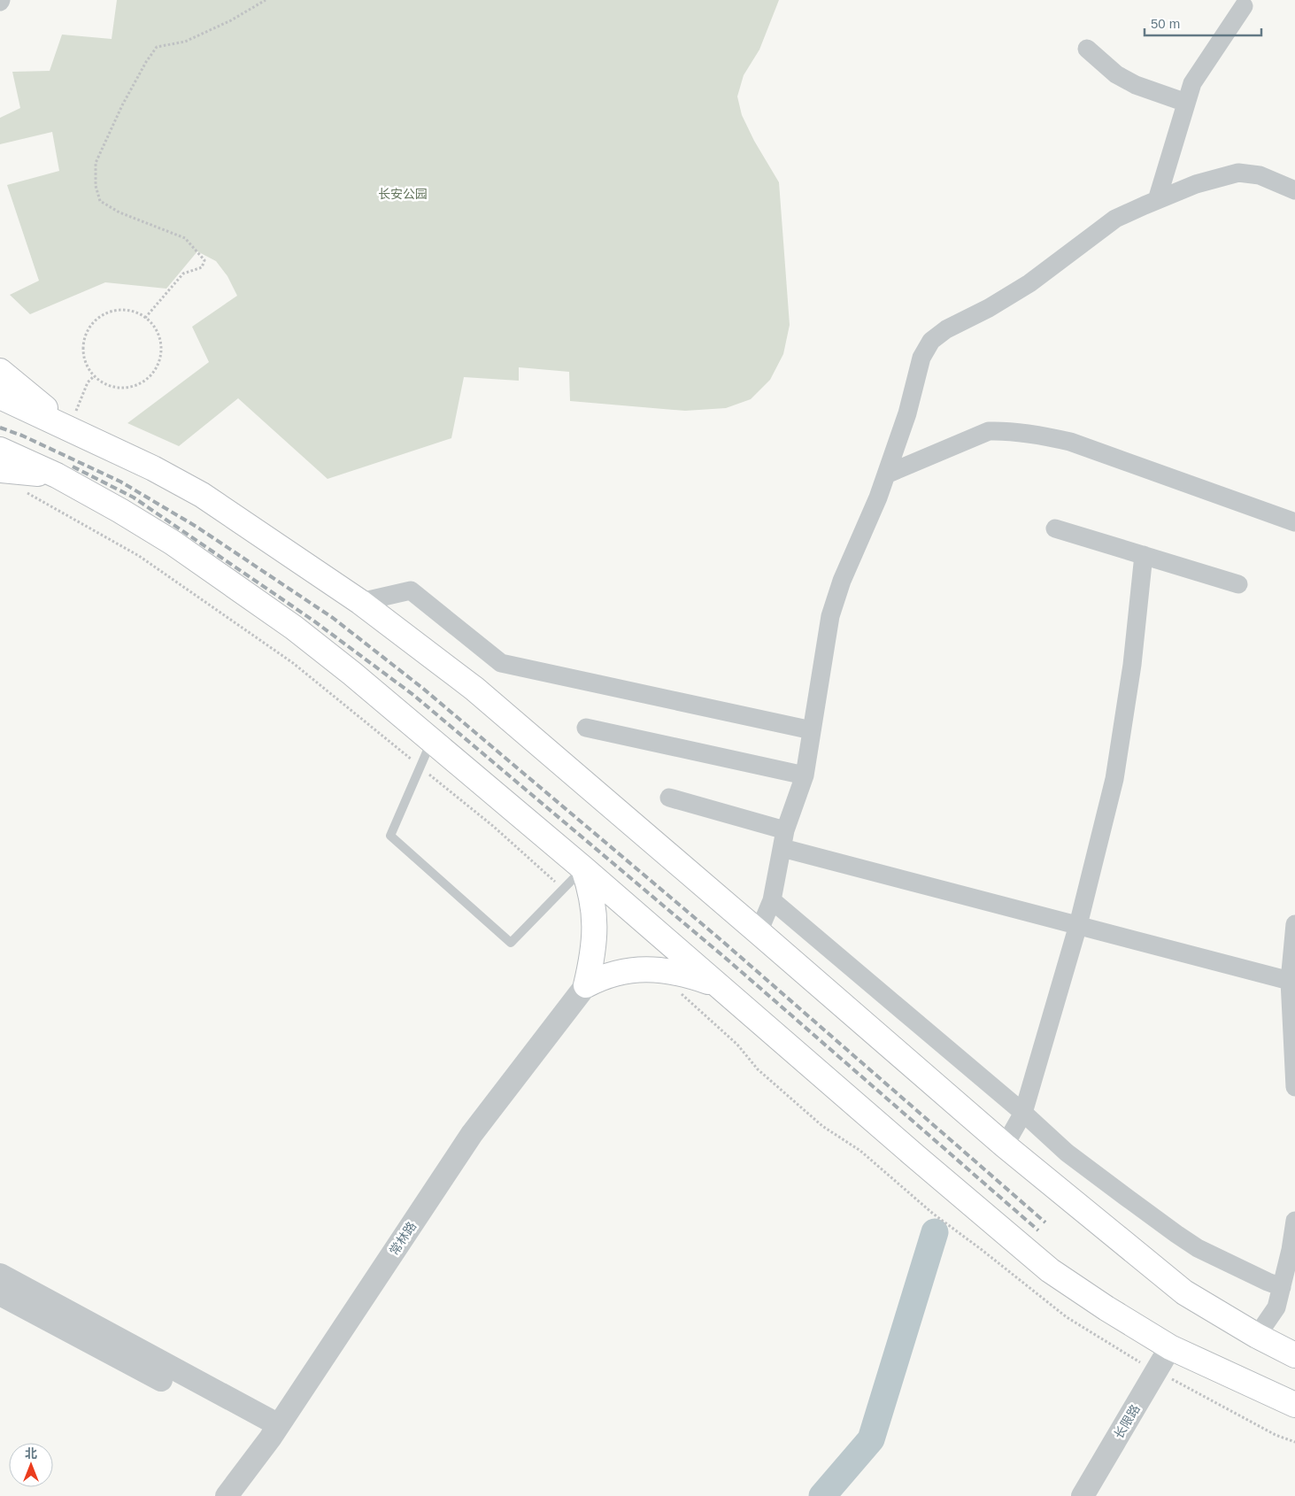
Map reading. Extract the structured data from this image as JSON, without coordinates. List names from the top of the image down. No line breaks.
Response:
{"streets":{"street":["常林路","长限路"]},"parks":["长安公园"],"scale_bar":"50 m","north":"top"}
